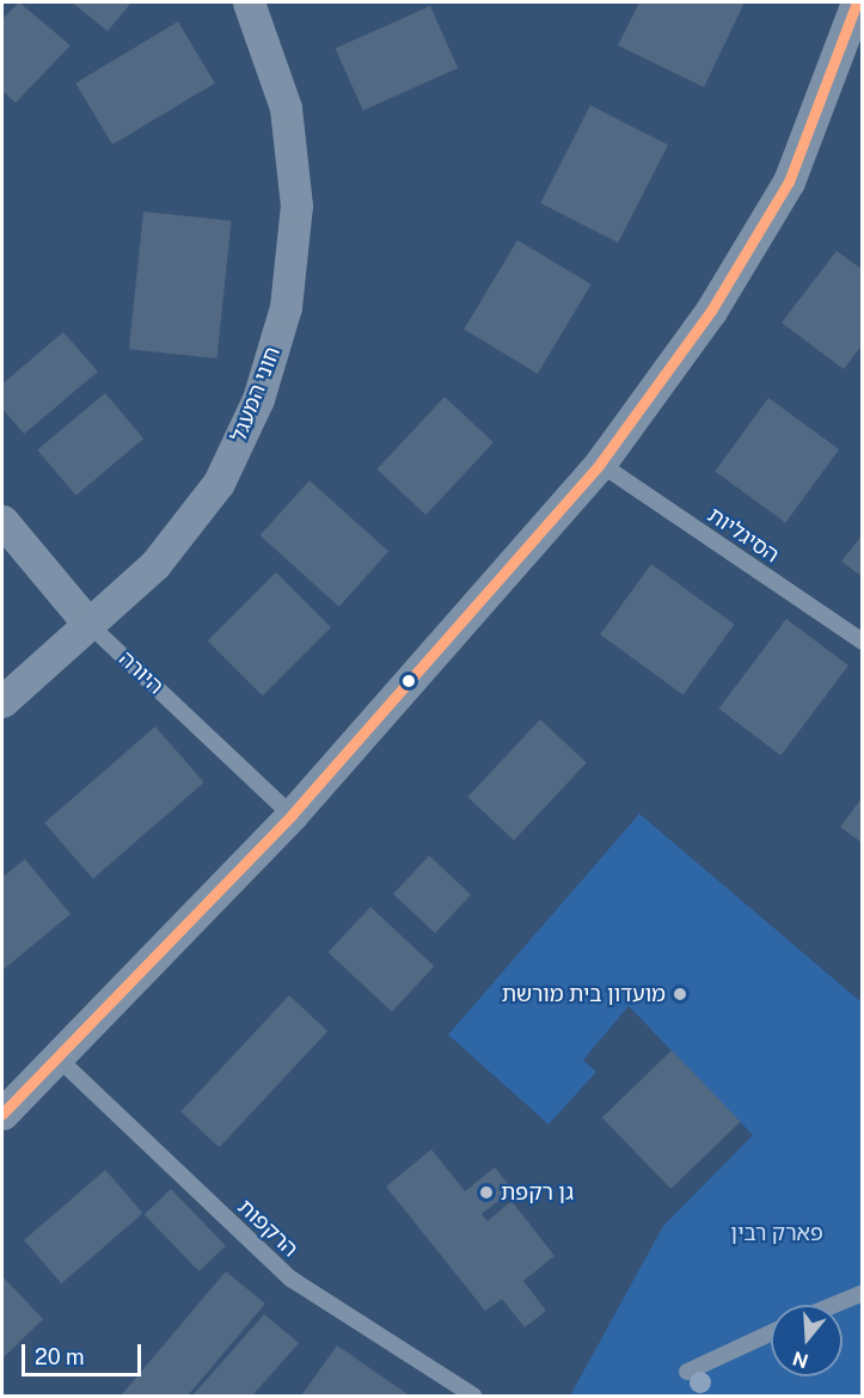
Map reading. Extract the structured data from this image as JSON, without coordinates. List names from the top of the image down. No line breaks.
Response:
{"streets":{"street":["חוני המעגל","היורה"],"lane":["הסיגליות","הרקפות"]},"crossings":[["חוני המעגל","היורה"]],"parks":["פארק רבין"],"places":["מועדון בית מורשת","גן רקפת"],"scale_bar":"20 m","north":"bottom"}
